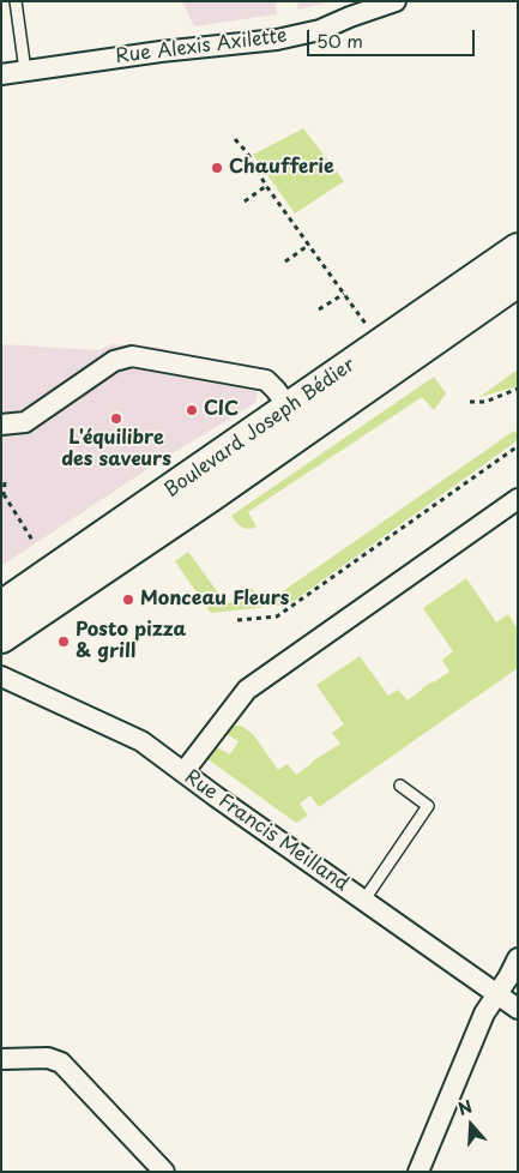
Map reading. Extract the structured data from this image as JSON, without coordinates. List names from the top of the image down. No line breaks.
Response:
{"streets":{"main road":["Boulevard Joseph Bédier"],"street":["Rue Alexis Axilette","Rue Francis Meilland"]},"places":["Chaufferie","CIC","L'équilibre des saveurs","Monceau Fleurs","Posto pizza & grill"],"scale_bar":"50 m","north":"top"}
